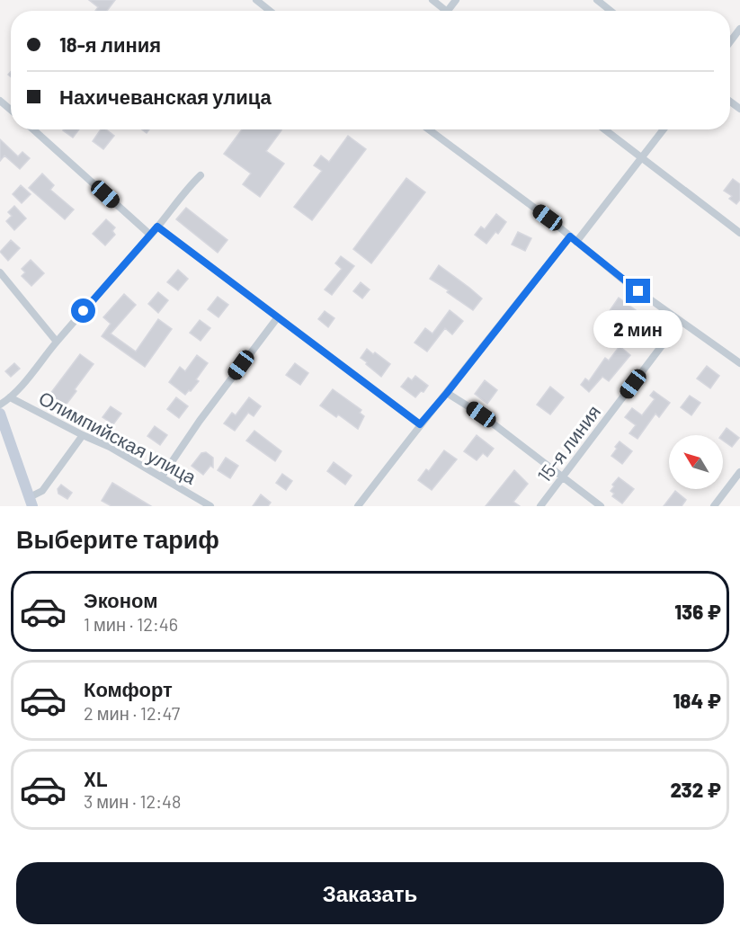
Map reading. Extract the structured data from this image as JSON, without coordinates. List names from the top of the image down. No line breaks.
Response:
{"streets":{"street":["Олимпийская улица","15-я линия"]},"north":"top left","page":{"banner":["18-я линия","Нахичеванская улица"],"bubble":"2 мин","heading":"Выберите тариф","list":[{"name":"Эконом","note":"1 мин · 12:46","value":"136 ₽"},{"name":"Комфорт","note":"2 мин · 12:47","value":"184 ₽"},{"name":"XL","note":"3 мин · 12:48","value":"232 ₽"}],"buttons":"Заказать"}}
